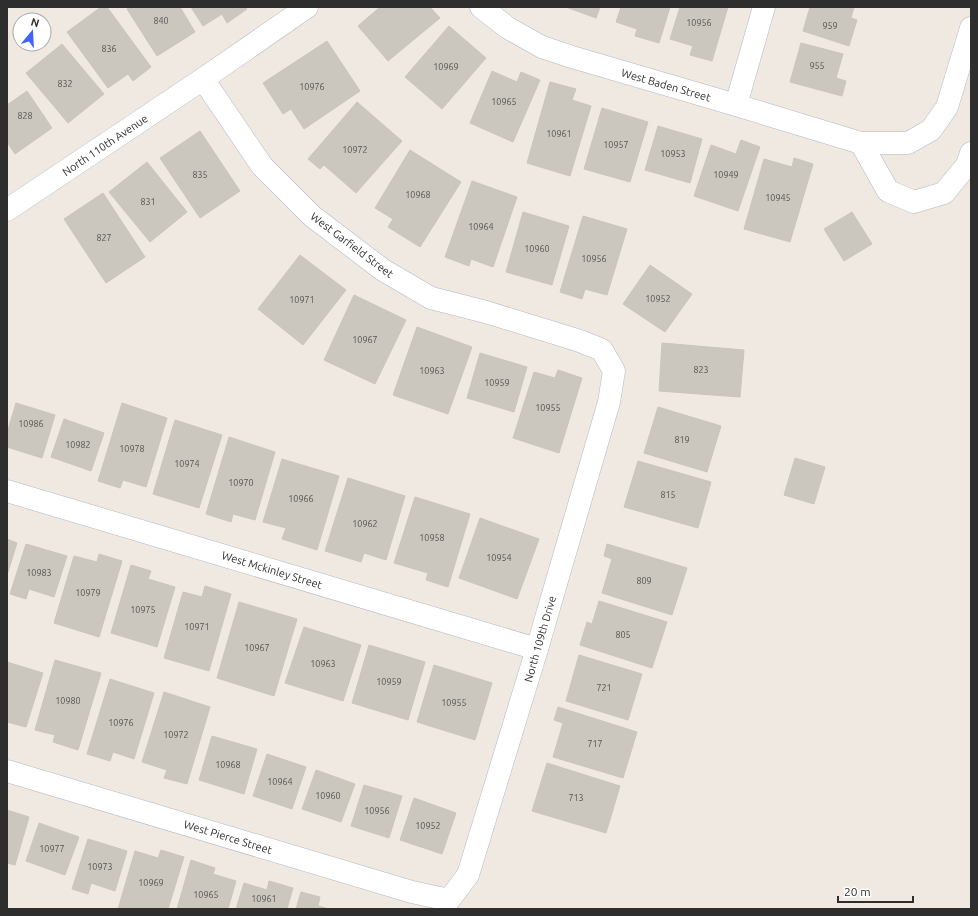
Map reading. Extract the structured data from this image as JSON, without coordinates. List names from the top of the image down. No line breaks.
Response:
{"streets":{"street":["West Baden Street","North 110th Avenue","West Garfield Street","West Mckinley Street","North 109th Drive","West Pierce Street"]},"crossings":[["North 110th Avenue","West Garfield Street"],["West Garfield Street","North 109th Drive"],["West Mckinley Street","North 109th Drive"],["North 109th Drive","West Pierce Street"]],"house_numbers":["840","10956","959","836","955","10969","832","10976","10965","828","10961","10957","10972","10953","835","10949","10968","10945","831","10964","827","10960","10956","10952","10971","10967","823","10963","10959","10955","10986","819","10982","10978","10974","10970","815","10966","10962","10958","10954","10983","809","10979","10975","10971","805","10967","10963","10959","721","10980","10955","10976","10972","717","10968","10964","10960","713","10956","10952","10977","10973","10969","10965","10961"],"scale_bar":"20 m","north":"top"}
